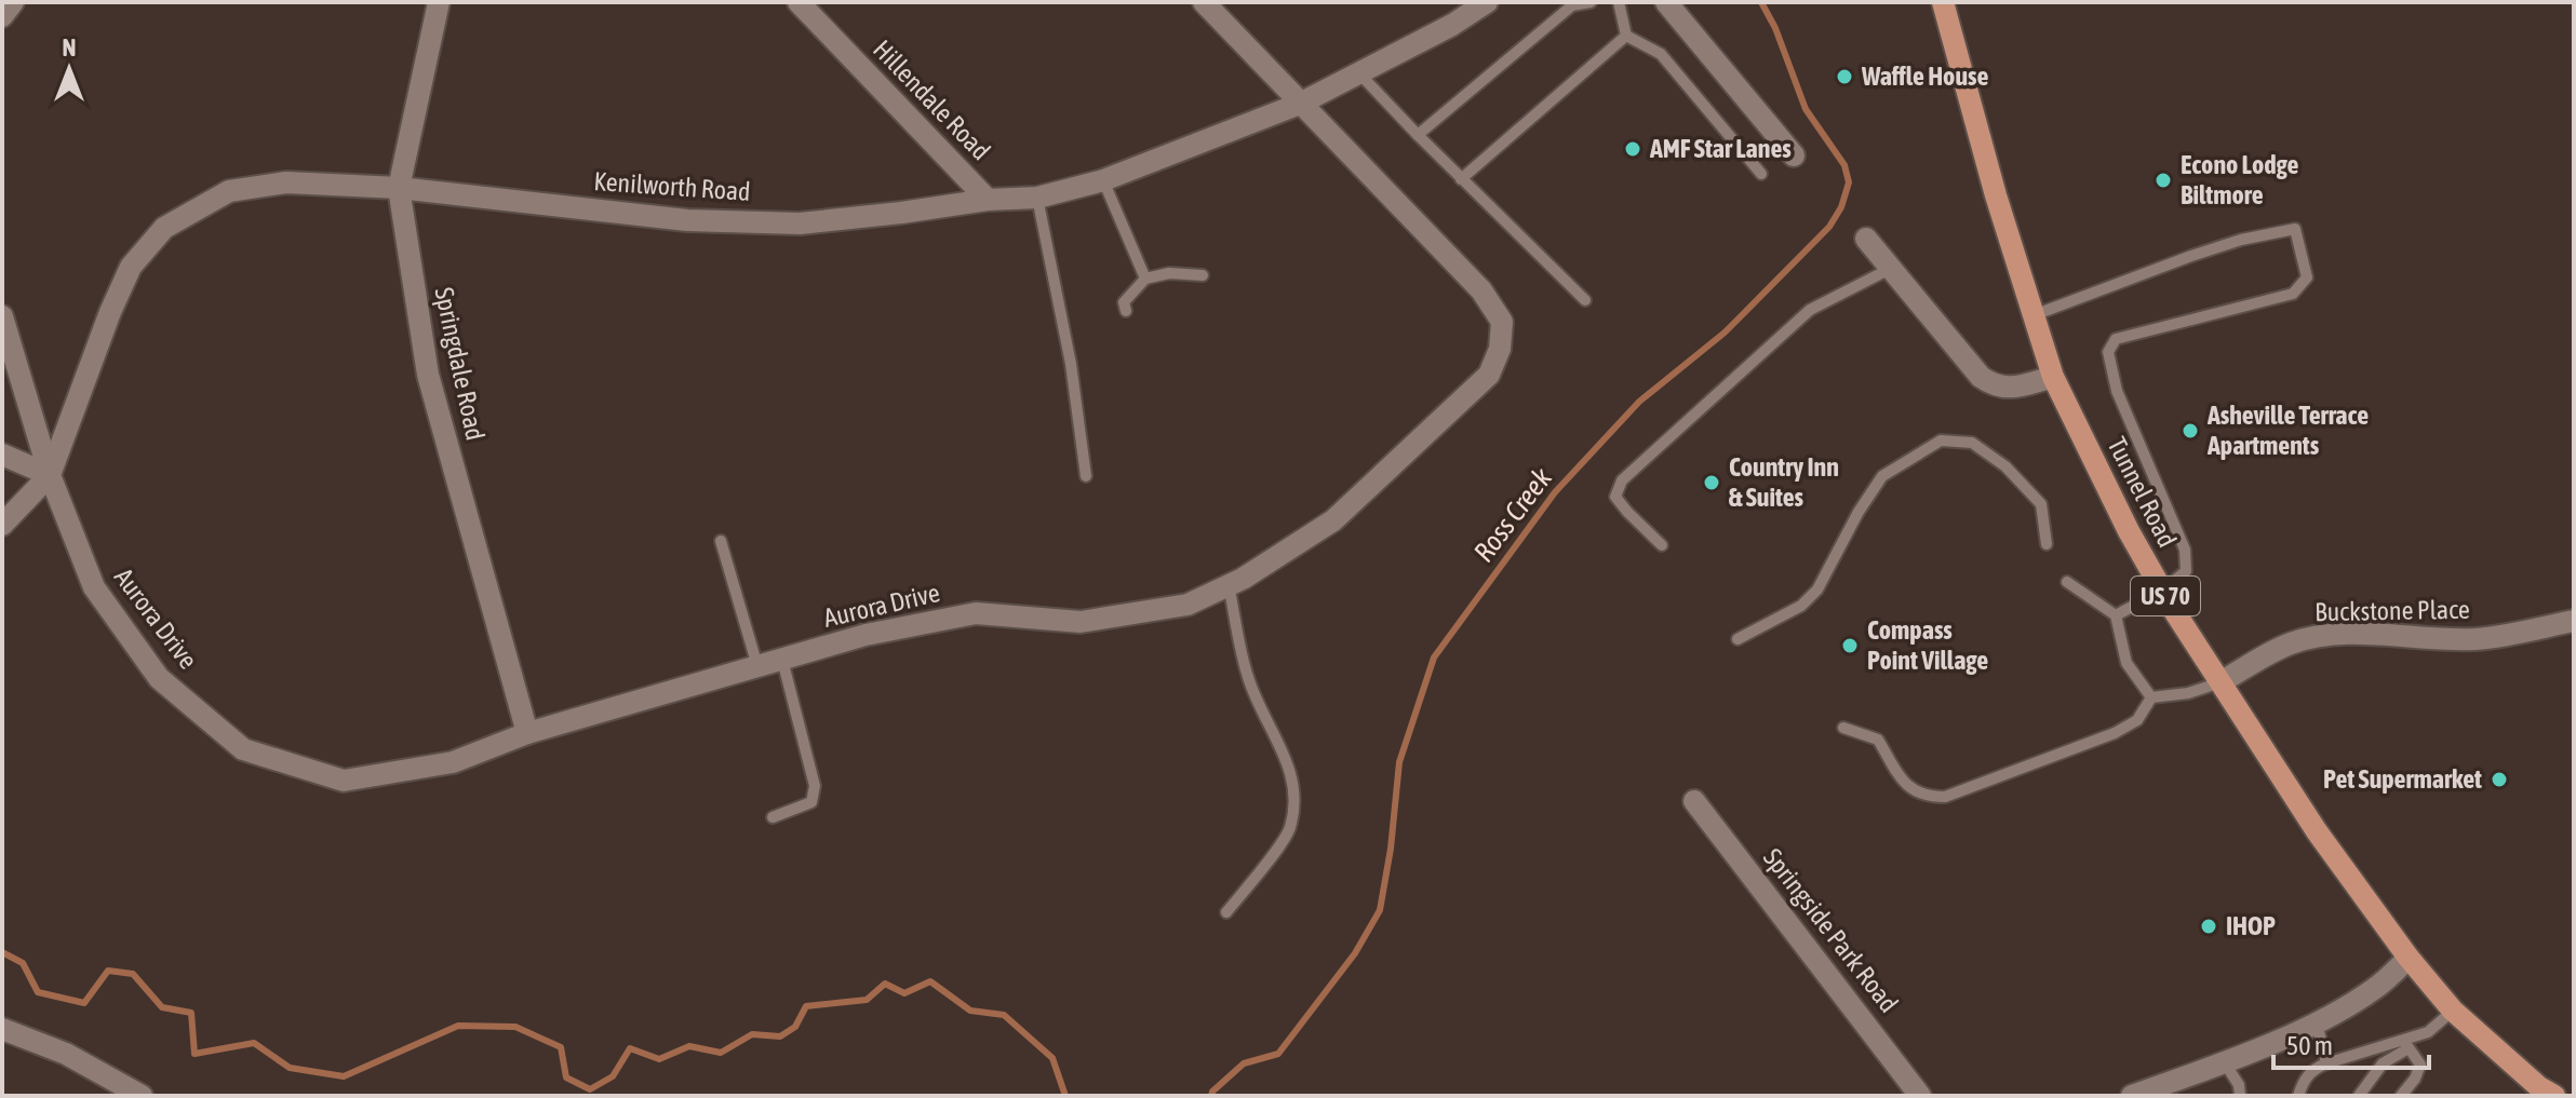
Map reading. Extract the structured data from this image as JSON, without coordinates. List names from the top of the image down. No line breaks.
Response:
{"streets":{"main road":["Tunnel Road","US 70"],"street":["Hillendale Road","Kenilworth Road","Springdale Road","Aurora Drive","Buckstone Place","Springside Park Road"]},"crossings":[["Hillendale Road","Kenilworth Road"],["Kenilworth Road","Springdale Road"],["Kenilworth Road","Aurora Drive"],["Springdale Road","Aurora Drive"],["Tunnel Road","Buckstone Place"]],"water":["Ross Creek"],"places":["Waffle House","AMF Star Lanes","Econo Lodge Biltmore","Asheville Terrace Apartments","Country Inn & Suites","Compass Point Village","Pet Supermarket","IHOP"],"scale_bar":"50 m","north":"top"}
